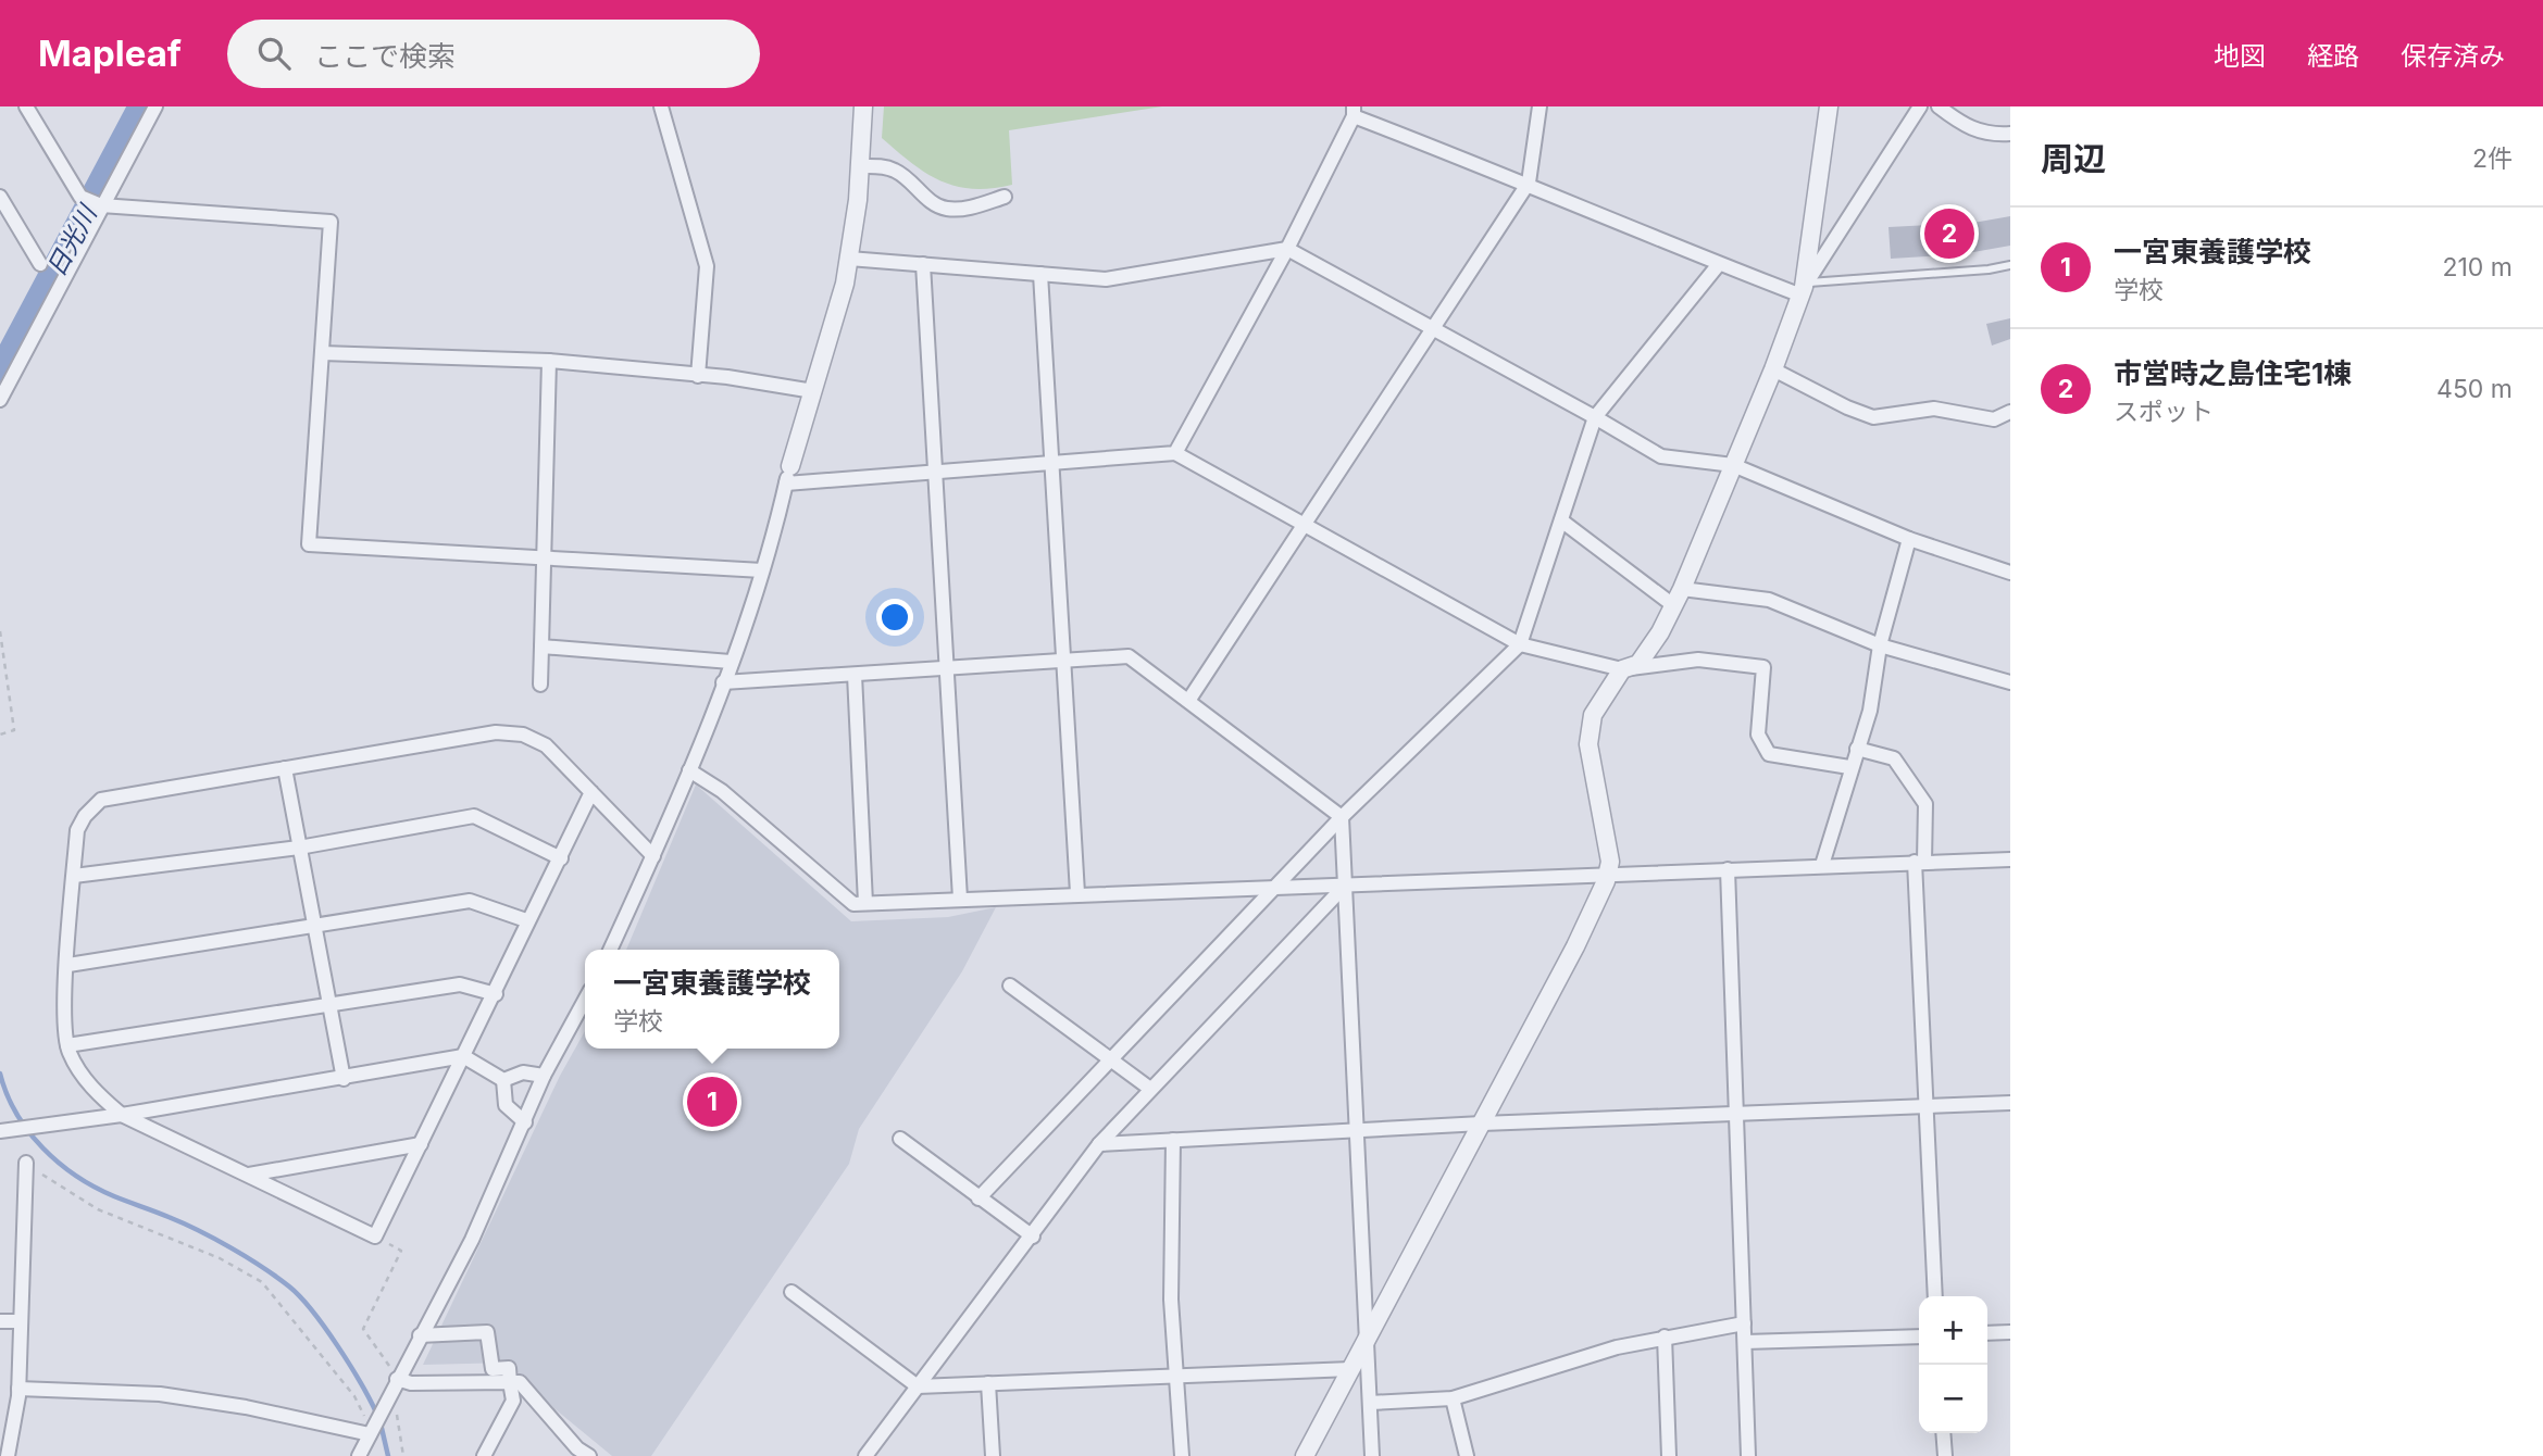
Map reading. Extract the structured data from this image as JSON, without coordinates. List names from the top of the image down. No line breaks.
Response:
{"water":["日光川"],"page":{"header":"Mapleaf","search":"ここで検索","nav":["地図","経路","保存済み"],"heading":["周辺","2件"],"pins":["2","1"],"list":[{"mark":"1","name":"一宮東養護学校","note":"学校","value":"210 m"},{"mark":"2","name":"市営時之島住宅1棟","note":"スポット","value":"450 m"}],"popup":["一宮東養護学校","学校"],"map_buttons":["+","−"]}}
